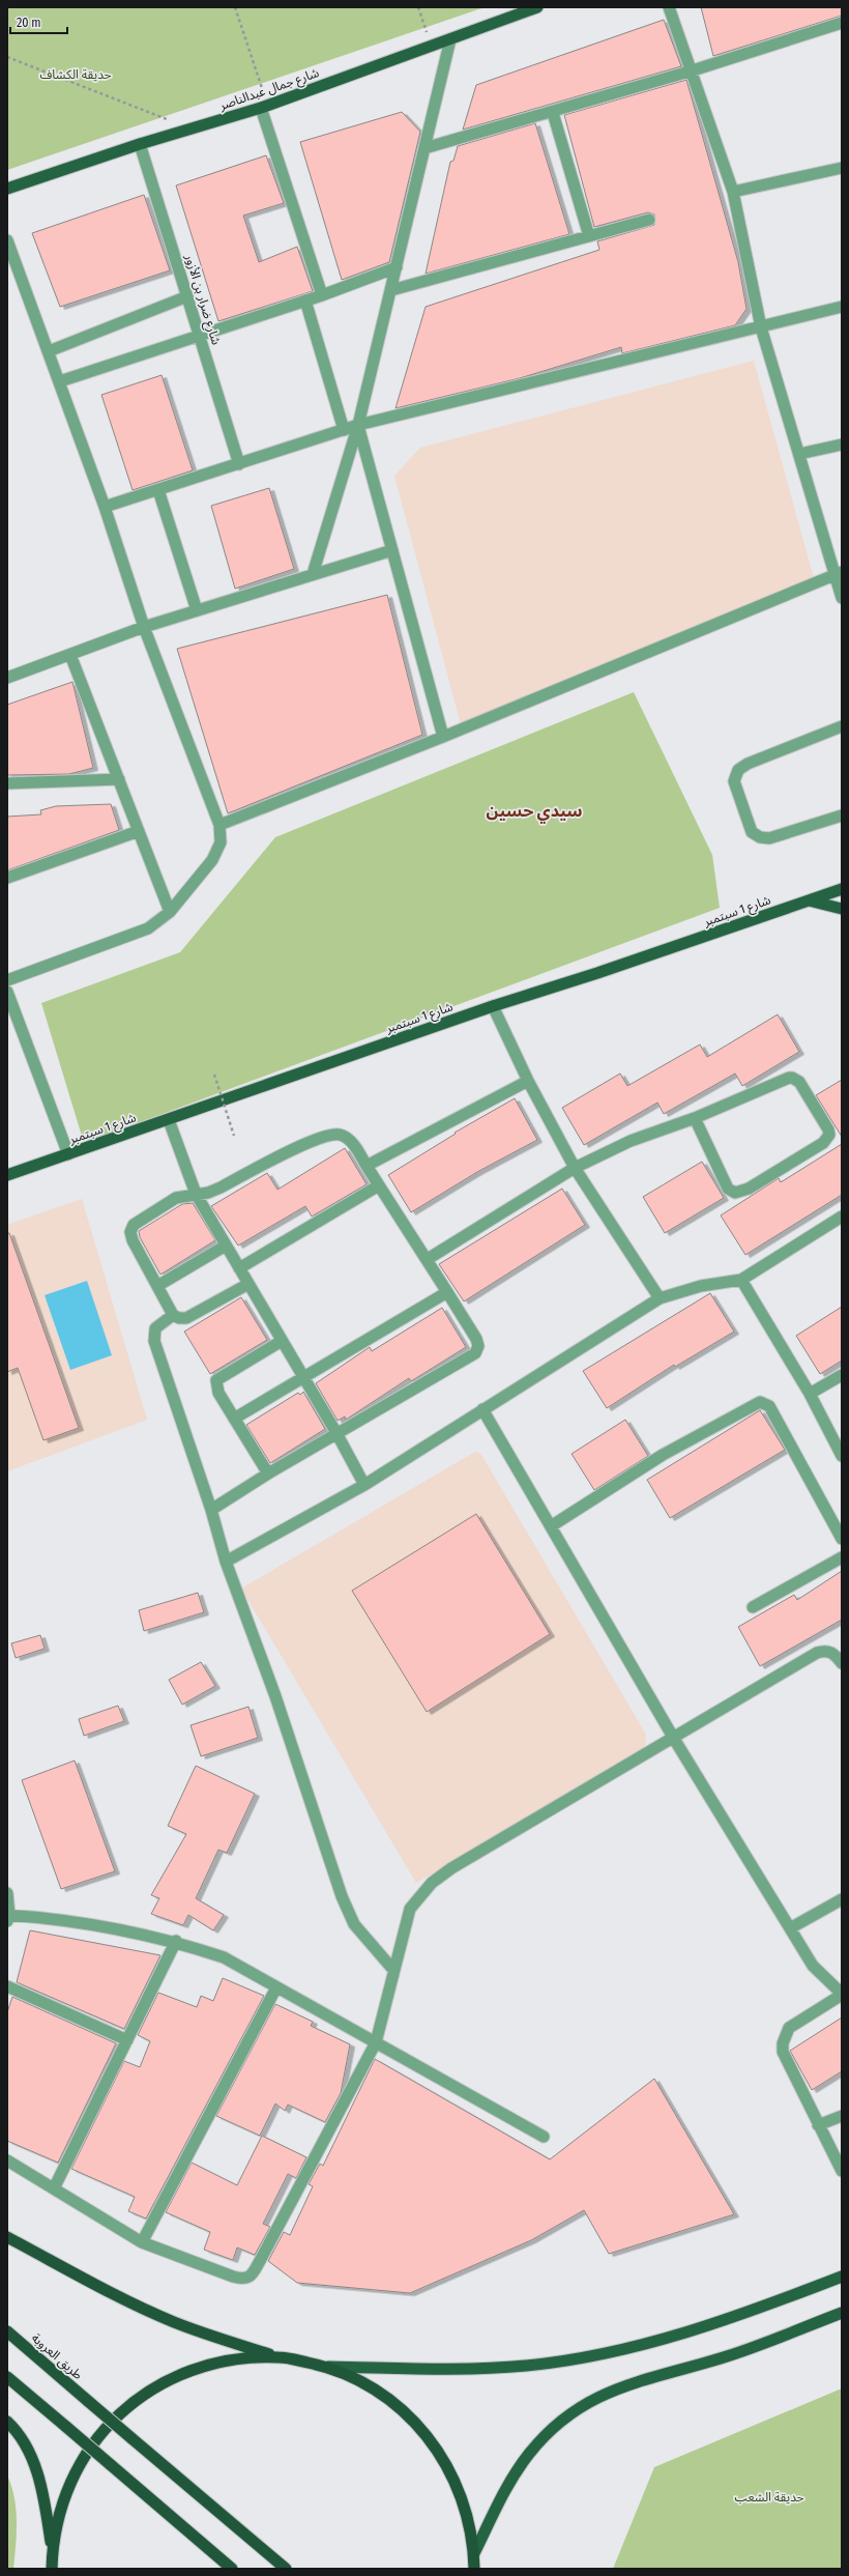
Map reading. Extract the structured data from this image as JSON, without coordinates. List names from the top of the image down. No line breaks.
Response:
{"streets":{"highway":["طريق العروبة"],"main road":["شارع جمال عبدالناصر","شارع 1 سبتمبر"],"street":["شارع ضرار بن الأزور"]},"crossings":[["شارع جمال عبدالناصر","شارع ضرار بن الأزور"]],"districts":["سيدي حسين"],"parks":["حديقة الكشاف","حديقة الشعب"],"scale_bar":"20 m"}
